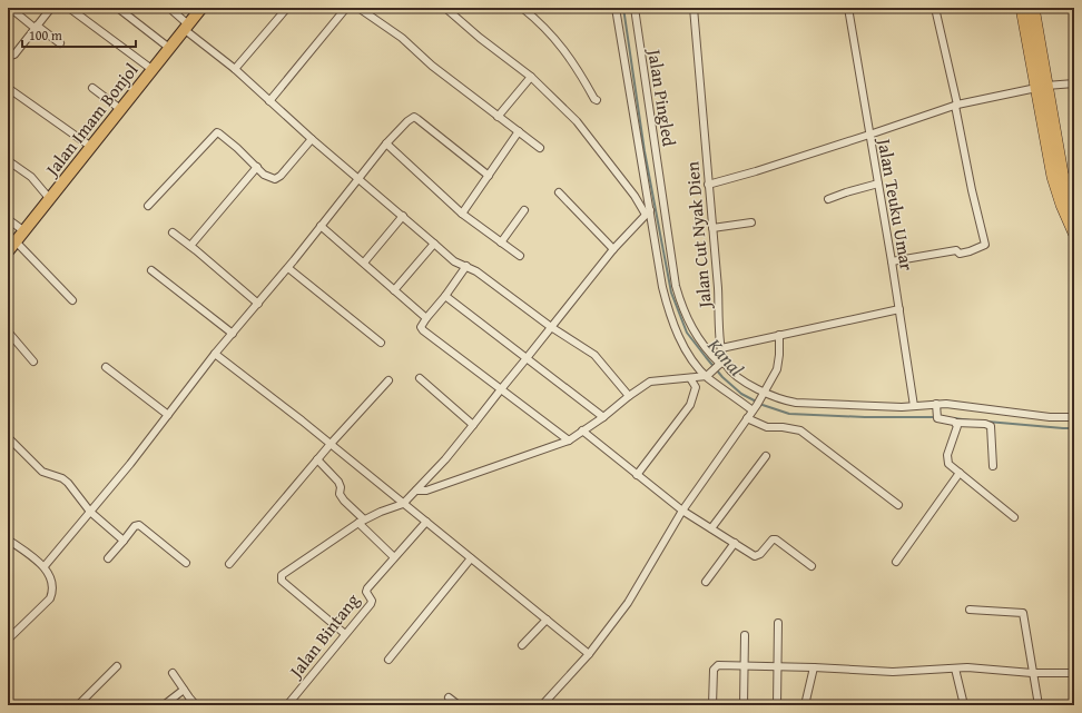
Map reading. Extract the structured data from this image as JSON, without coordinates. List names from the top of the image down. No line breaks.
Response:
{"streets":{"main road":["Jalan Imam Bonjol"],"street":["Jalan Pingled","Jalan Teuku Umar","Jalan Cut Nyak Dien","Jalan Bintang"]},"crossings":[["Jalan Pingled","Jalan Cut Nyak Dien"]],"water":["Kanal"],"scale_bar":"100 m"}
